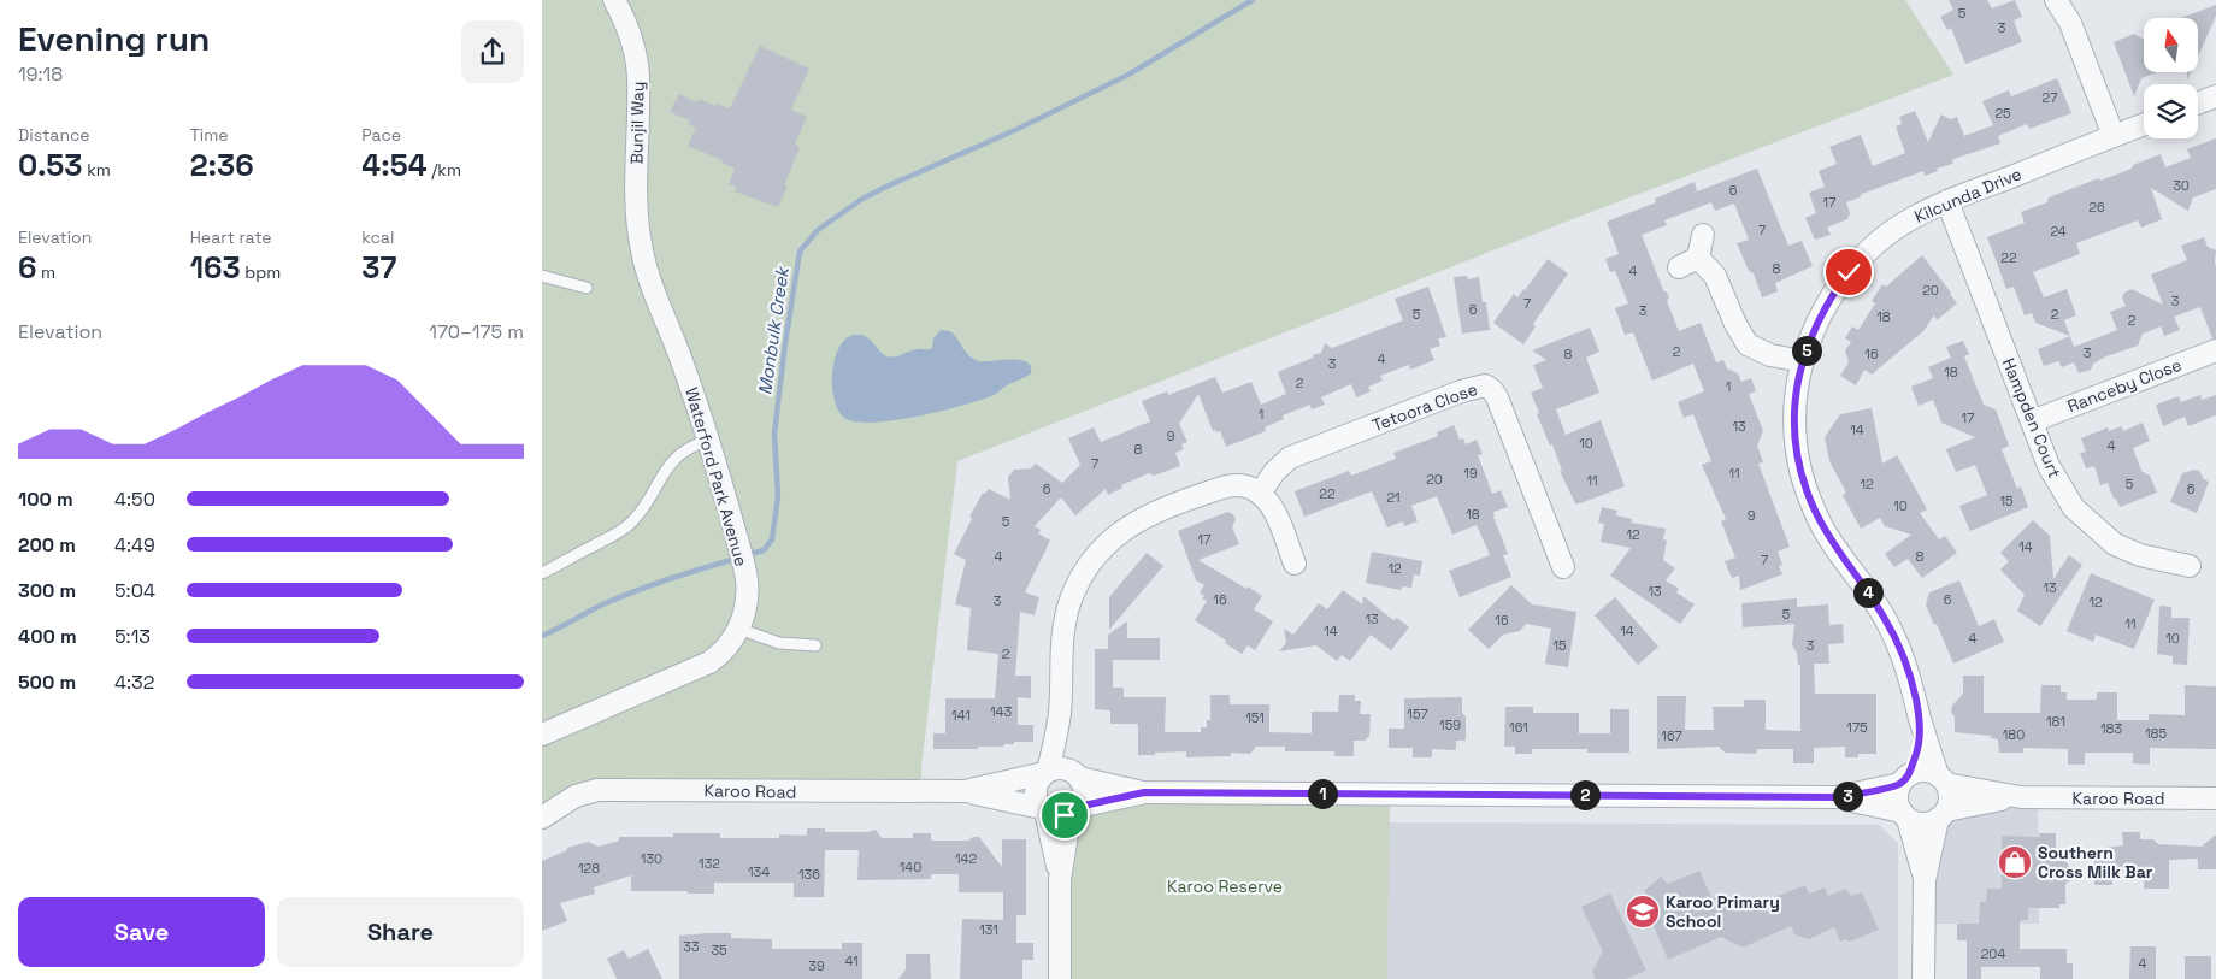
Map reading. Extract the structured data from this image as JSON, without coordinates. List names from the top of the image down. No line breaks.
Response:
{"streets":{"street":["Bunjil Way","Kilcunda Drive","Ranceby Close","Tetoora Close","Hampden Court","Waterford Park Avenue","Karoo Road"]},"crossings":[["Bunjil Way","Waterford Park Avenue"],["Kilcunda Drive","Hampden Court"],["Kilcunda Drive","Karoo Road"],["Ranceby Close","Hampden Court"]],"water":["Monbulk Creek"],"parks":["Karoo Reserve"],"places":{"shop":["Southern Cross Milk Bar"],"school or university":["Karoo Primary School"]},"house_numbers":["5","3","27","25","30","6","17","26","7","24","22","8","4","20","3","7","6","3","5","2","18","2","2","3","8","16","4","3","18","2","1","1","17","13","14","9","10","4","8","7","19","11","20","11","12","5","6","6","22","21","15","10","18","9","5","12","17","14","4","8","7","12","13","13","16","6","3","12","5","13","16","11","14","14","4","10","15","3","2","143","157","141","151","181","159","161","175","183","185","180","167","130","142","132","140","128","134","136","131","33","35","204","41","4","39"],"north":"top","page":{"heading":["Evening run","19:18"],"stats":[["Distance","0.53 km"],["Time","2:36"],["Pace","4:54 /km"],["Elevation","6 m"],["Heart rate","163 bpm"],["kcal","37"]],"chart":["Elevation","170–175 m"],"pins":["5","4","1","2","3"],"list":[{"name":"100 m","note":"4:50"},{"name":"200 m","note":"4:49"},{"name":"300 m","note":"5:04"},{"name":"400 m","note":"5:13"},{"name":"500 m","note":"4:32"}],"buttons":["Save","Share"]}}
